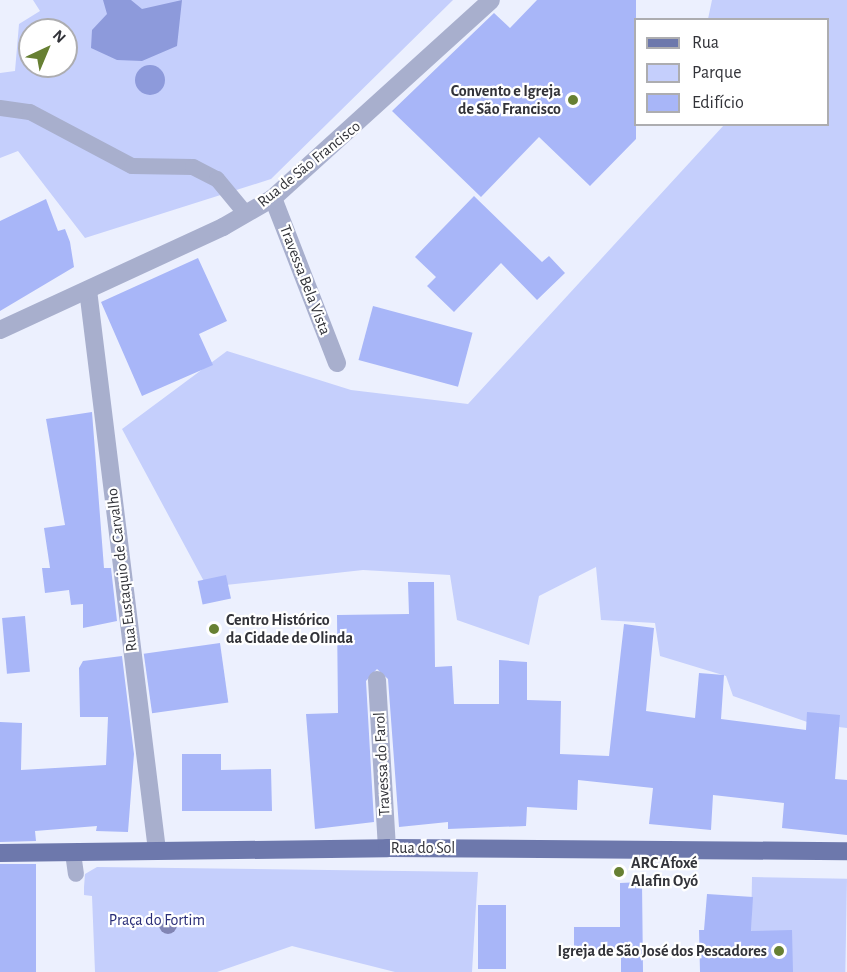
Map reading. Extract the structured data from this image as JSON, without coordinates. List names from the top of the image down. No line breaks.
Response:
{"streets":{"main road":["Rua do Sol"],"street":["Rua de São Francisco","Travessa Bela Vista","Rua Eustaquio de Carvalho","Travessa do Farol"]},"crossings":[["Rua de São Francisco","Travessa Bela Vista"],["Rua de São Francisco","Rua Eustaquio de Carvalho"],["Rua Eustaquio de Carvalho","Rua do Sol"],["Travessa do Farol","Rua do Sol"]],"parks":["Praça do Fortim"],"places":["Convento e Igreja de São Francisco","Centro Histórico da Cidade de Olinda","ARC Afoxé Alafin Oyó","Igreja de São José dos Pescadores"],"legend":["Rua","Parque","Edifício"],"north":"top right"}
